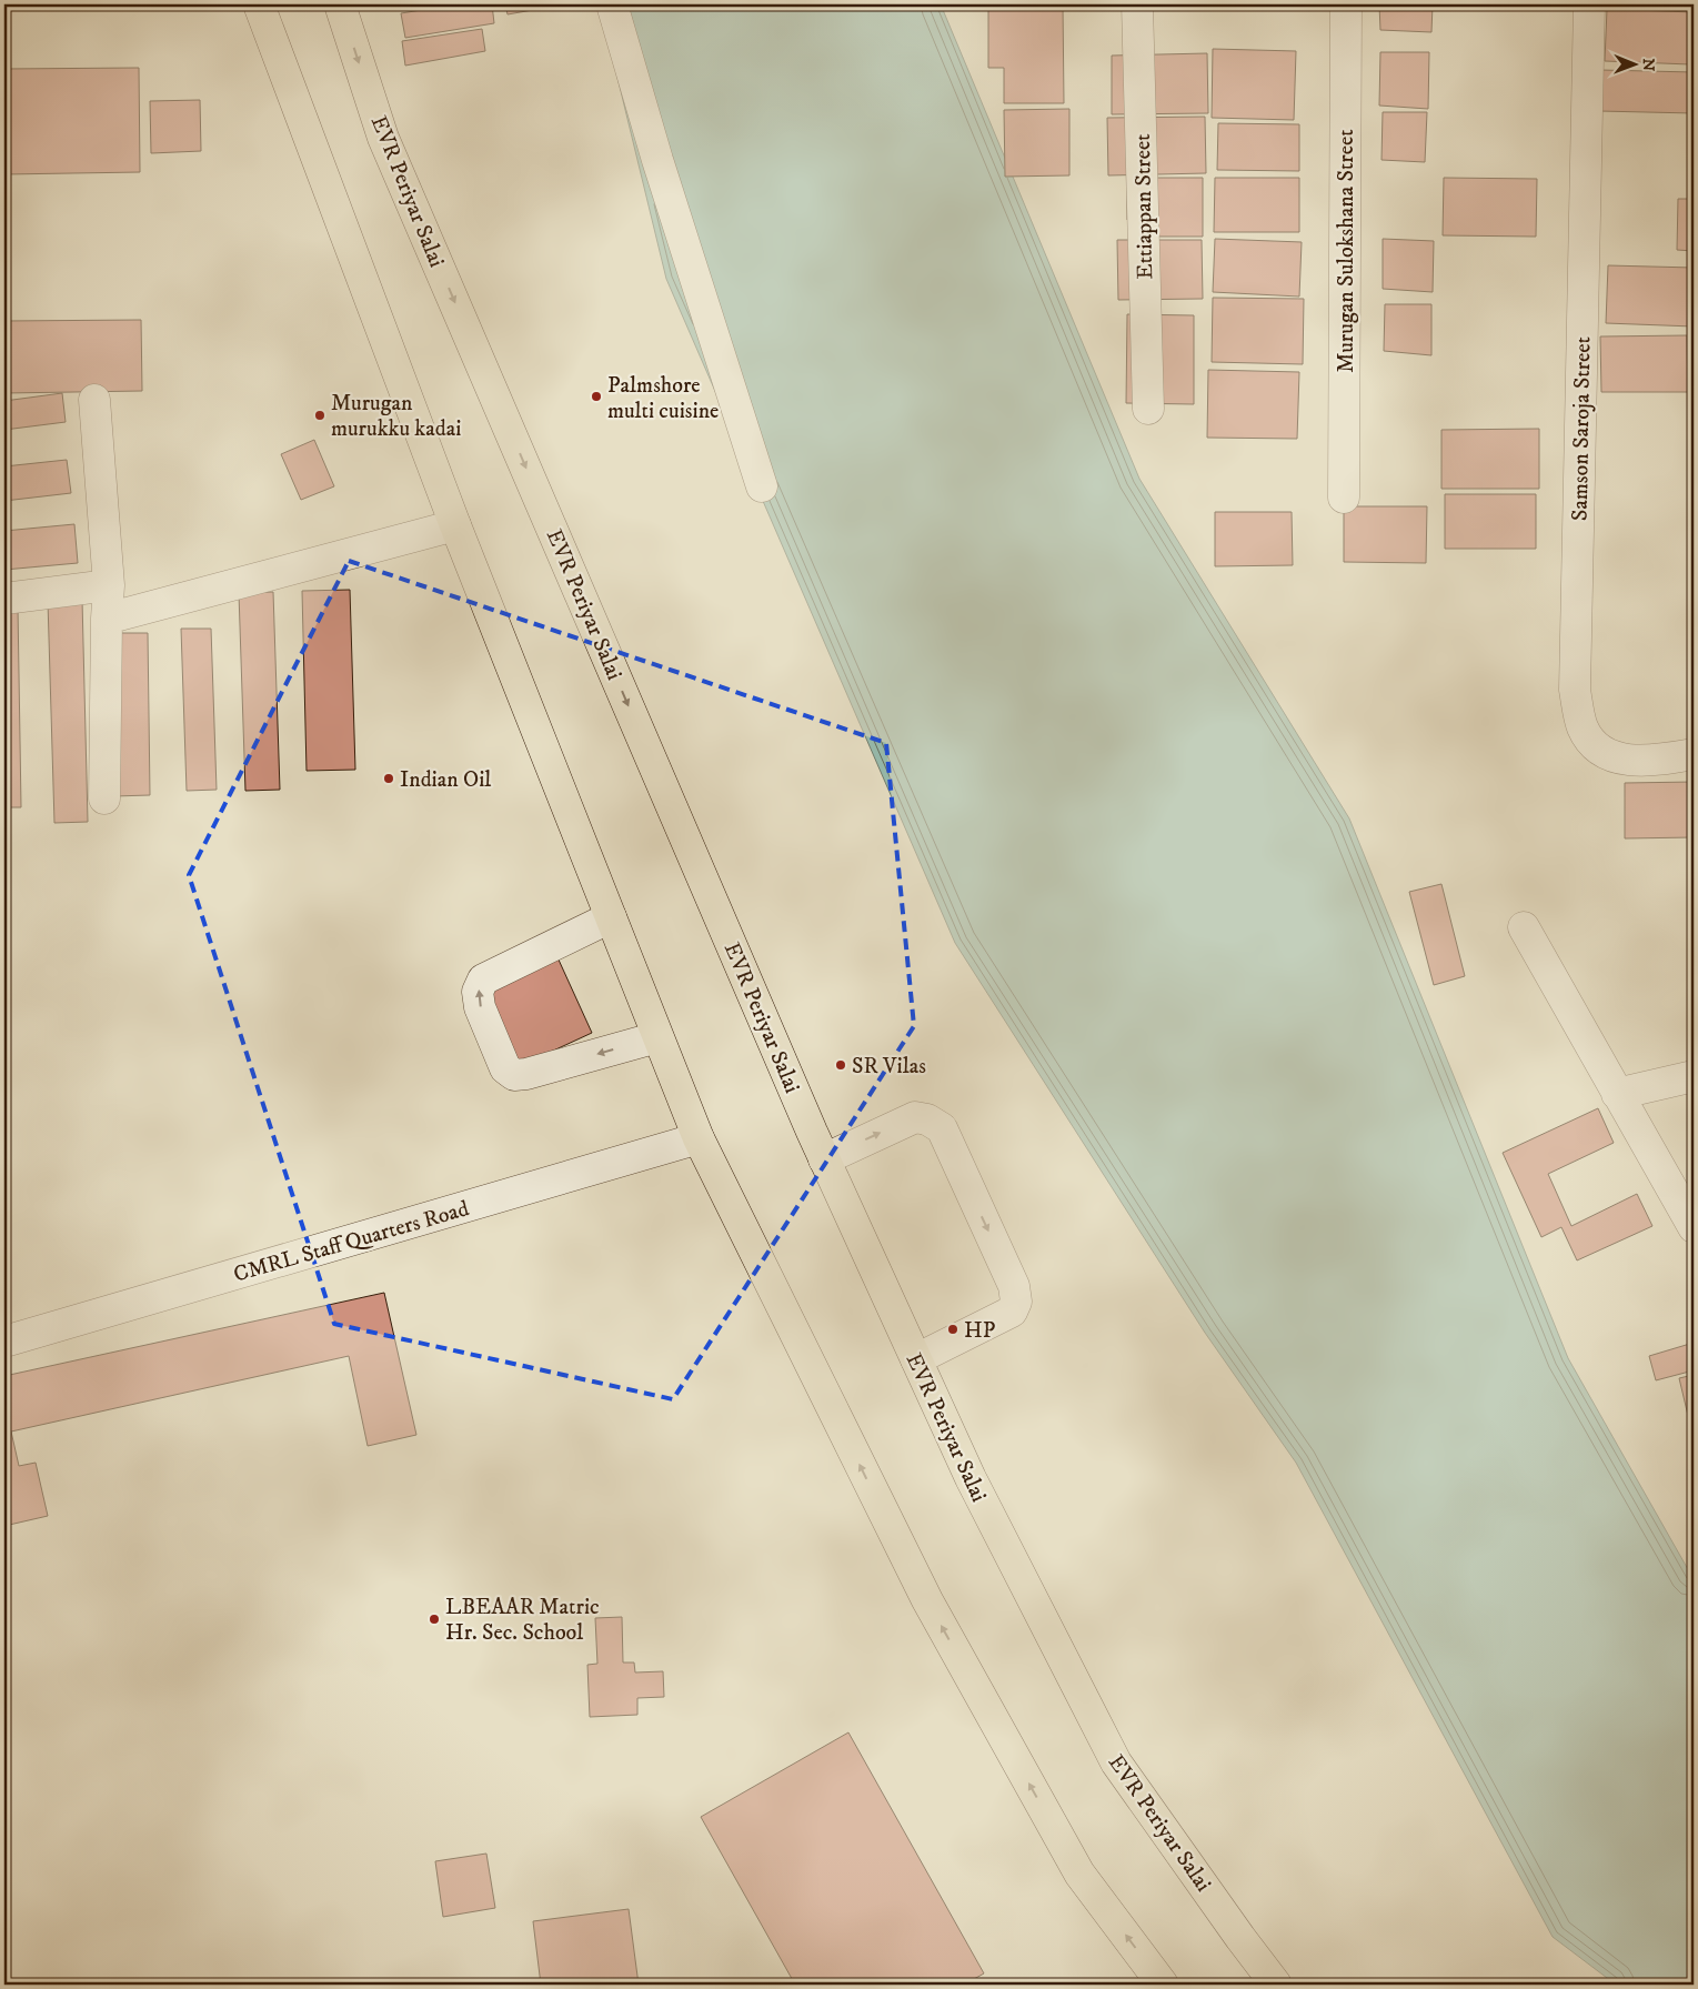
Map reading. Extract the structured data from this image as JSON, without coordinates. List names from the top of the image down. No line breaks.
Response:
{"streets":{"main road":["EVR Periyar Salai"],"street":["Ettiappan Street","Murugan Sulokshana Street","Samson Saroja Street","CMRL Staff Quarters Road"]},"places":["Palmshore multi cuisine","Murugan murukku kadai","Indian Oil","SR Vilas","HP","LBEAAR Matric Hr. Sec. School"],"north":"right"}
